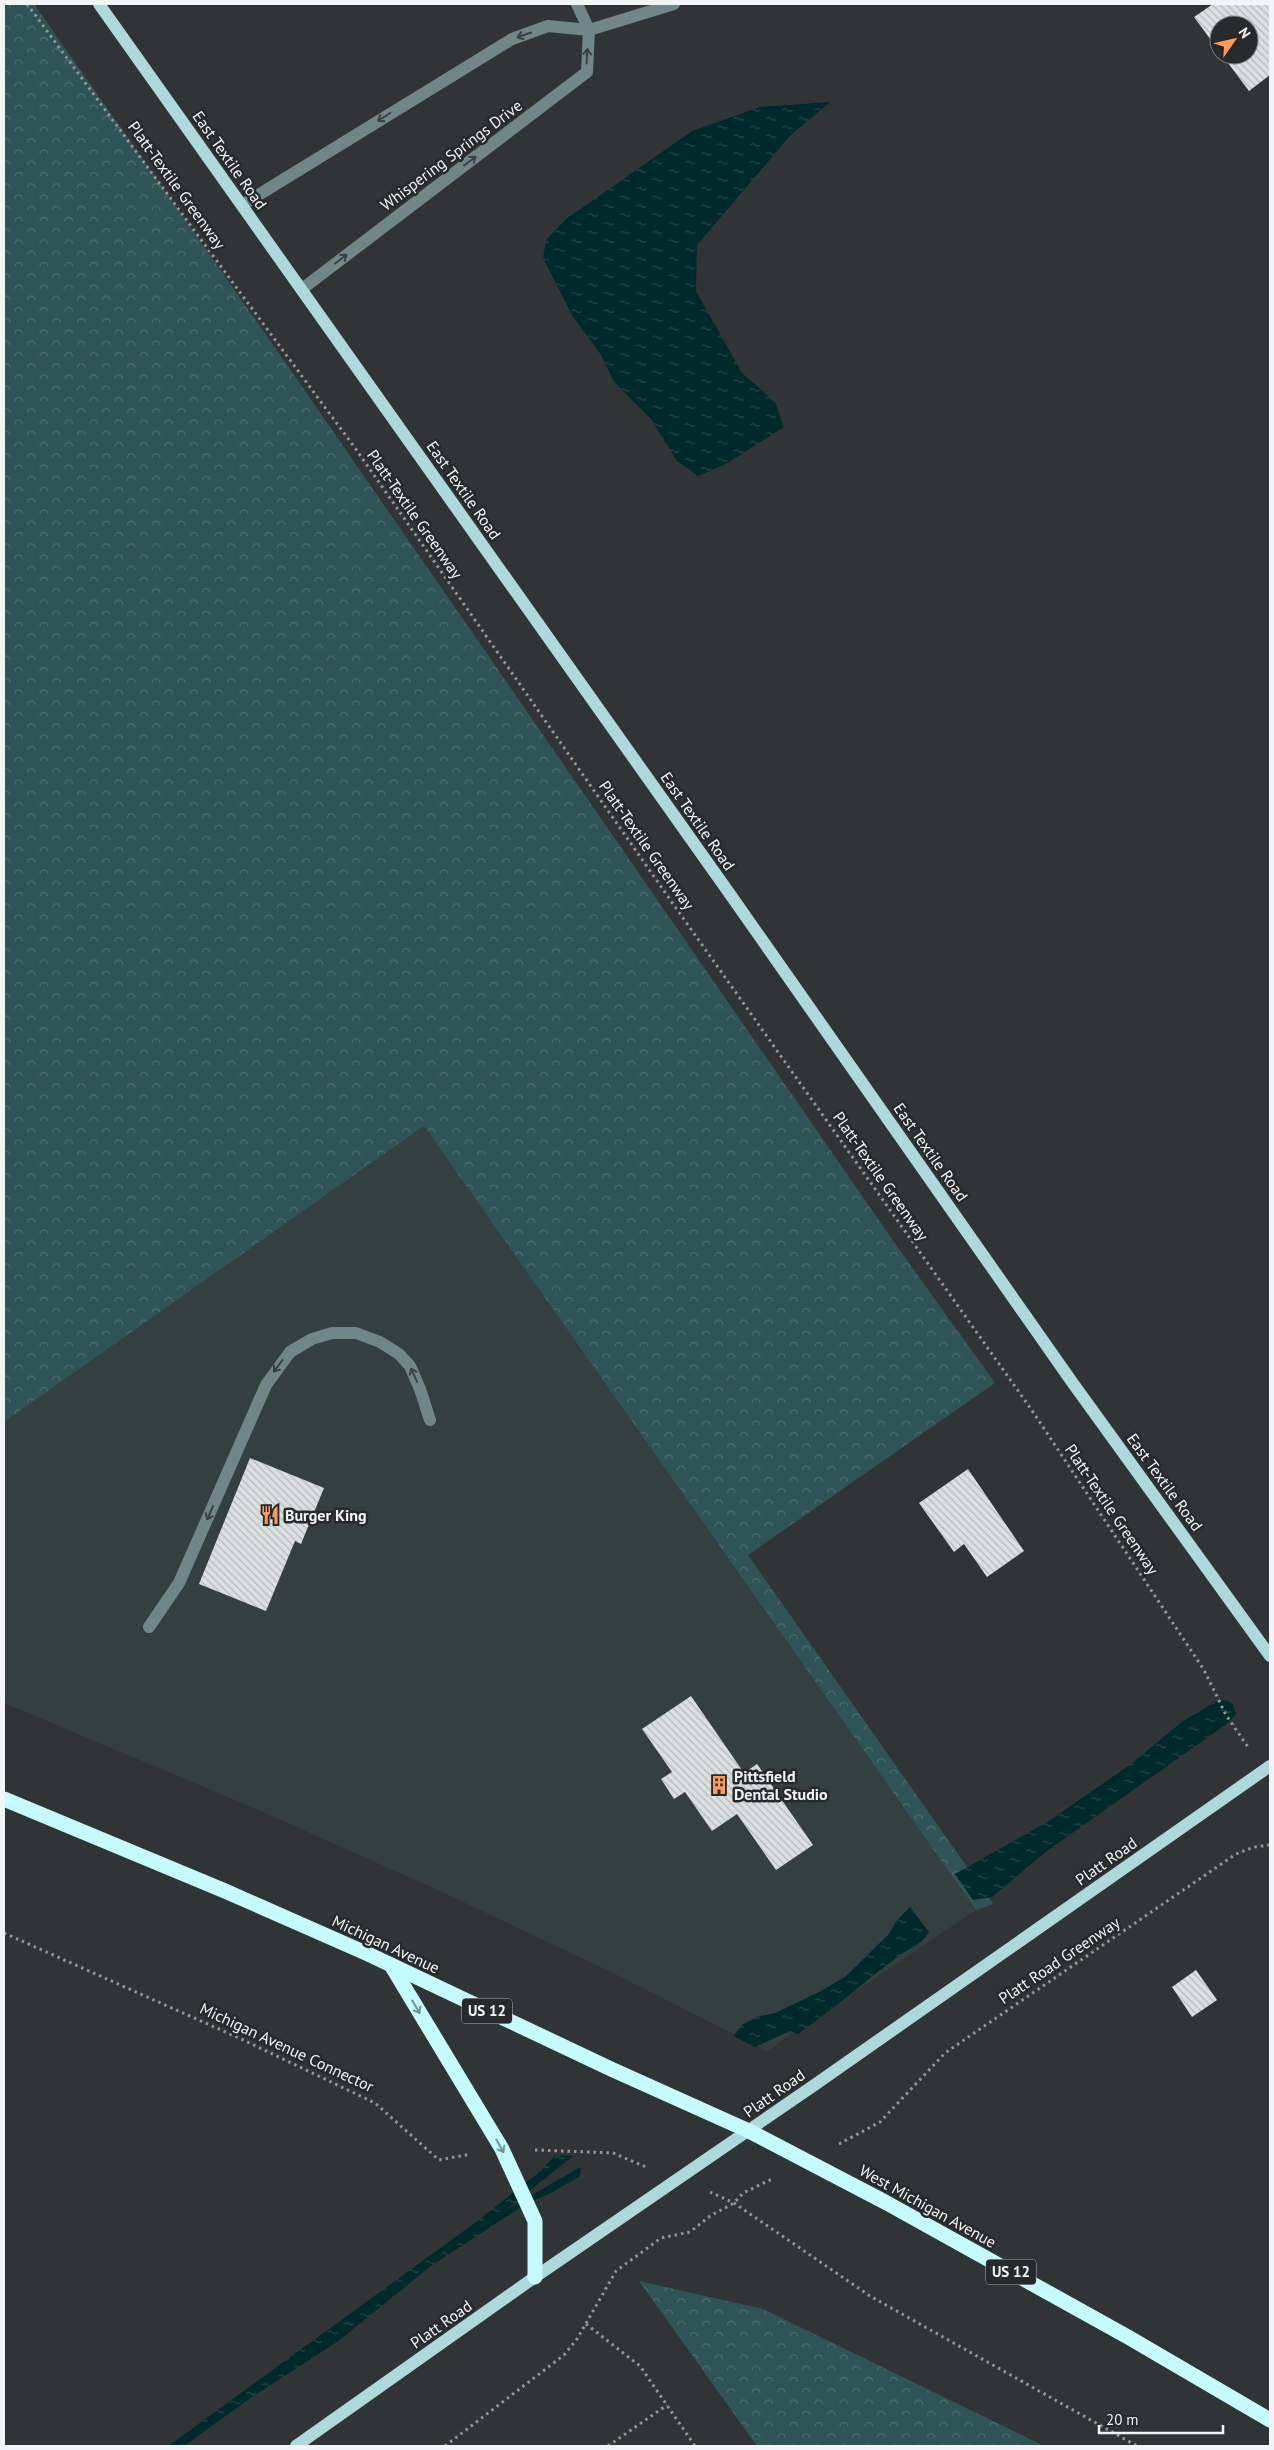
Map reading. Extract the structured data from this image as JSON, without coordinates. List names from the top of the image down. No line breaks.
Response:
{"streets":{"highway":["Michigan Avenue","US 12","West Michigan Avenue"],"main road":["East Textile Road","Platt Road"],"street":["Whispering Springs Drive"],"path":["Platt-Textile Greenway","Platt Road Greenway","Michigan Avenue Connector"]},"crossings":[["Whispering Springs Drive","East Textile Road"],["Platt Road","Michigan Avenue"],["Platt Road","West Michigan Avenue"],["Michigan Avenue","West Michigan Avenue"]],"places":{"restaurant":["Burger King"],"building":["Pittsfield Dental Studio"]},"scale_bar":"20 m","north":"top right"}
